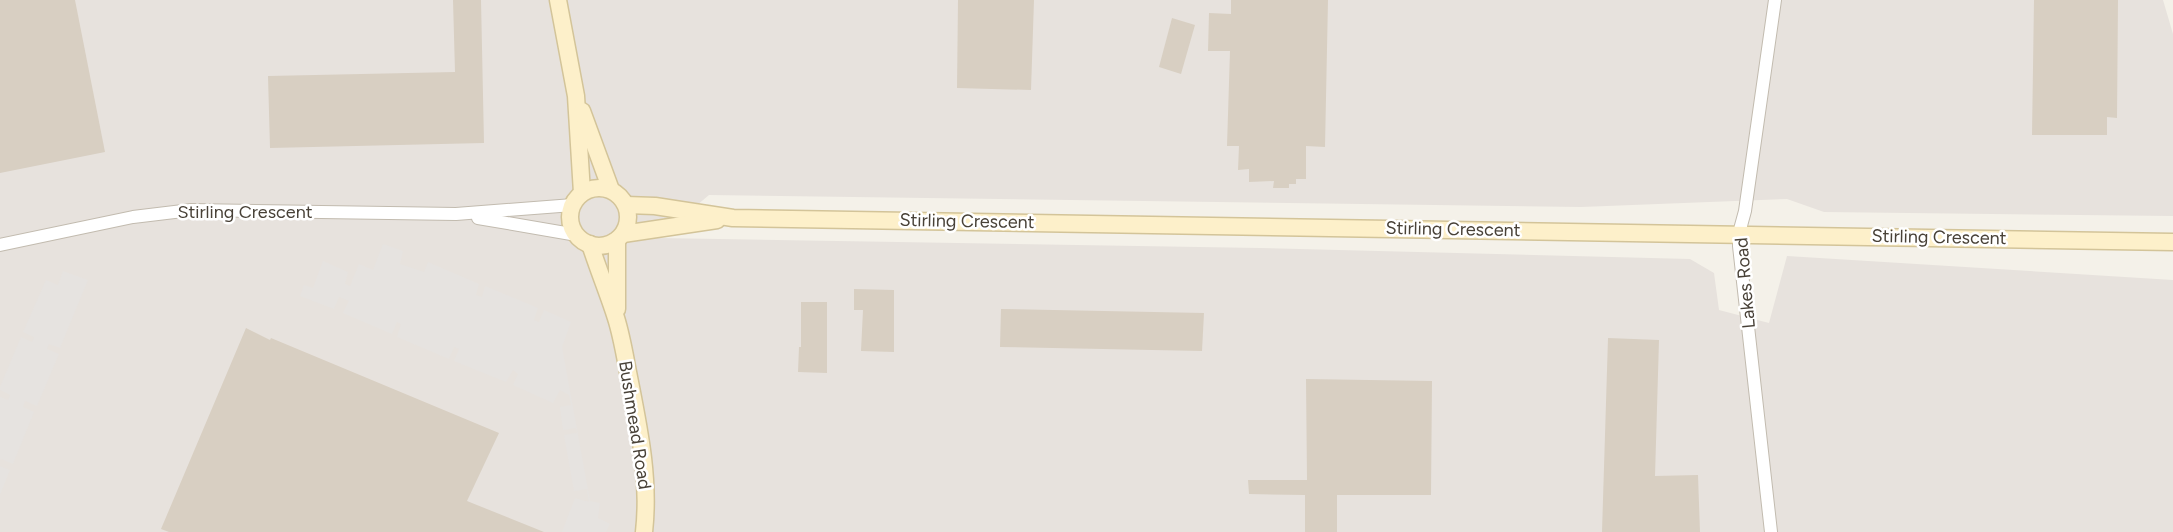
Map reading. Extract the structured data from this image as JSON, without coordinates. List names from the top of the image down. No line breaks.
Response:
{"streets":{"main road":["Stirling Crescent","Bushmead Road"],"street":["Lakes Road"]},"crossings":[["Stirling Crescent","Lakes Road"],["Stirling Crescent","Bushmead Road"]]}
